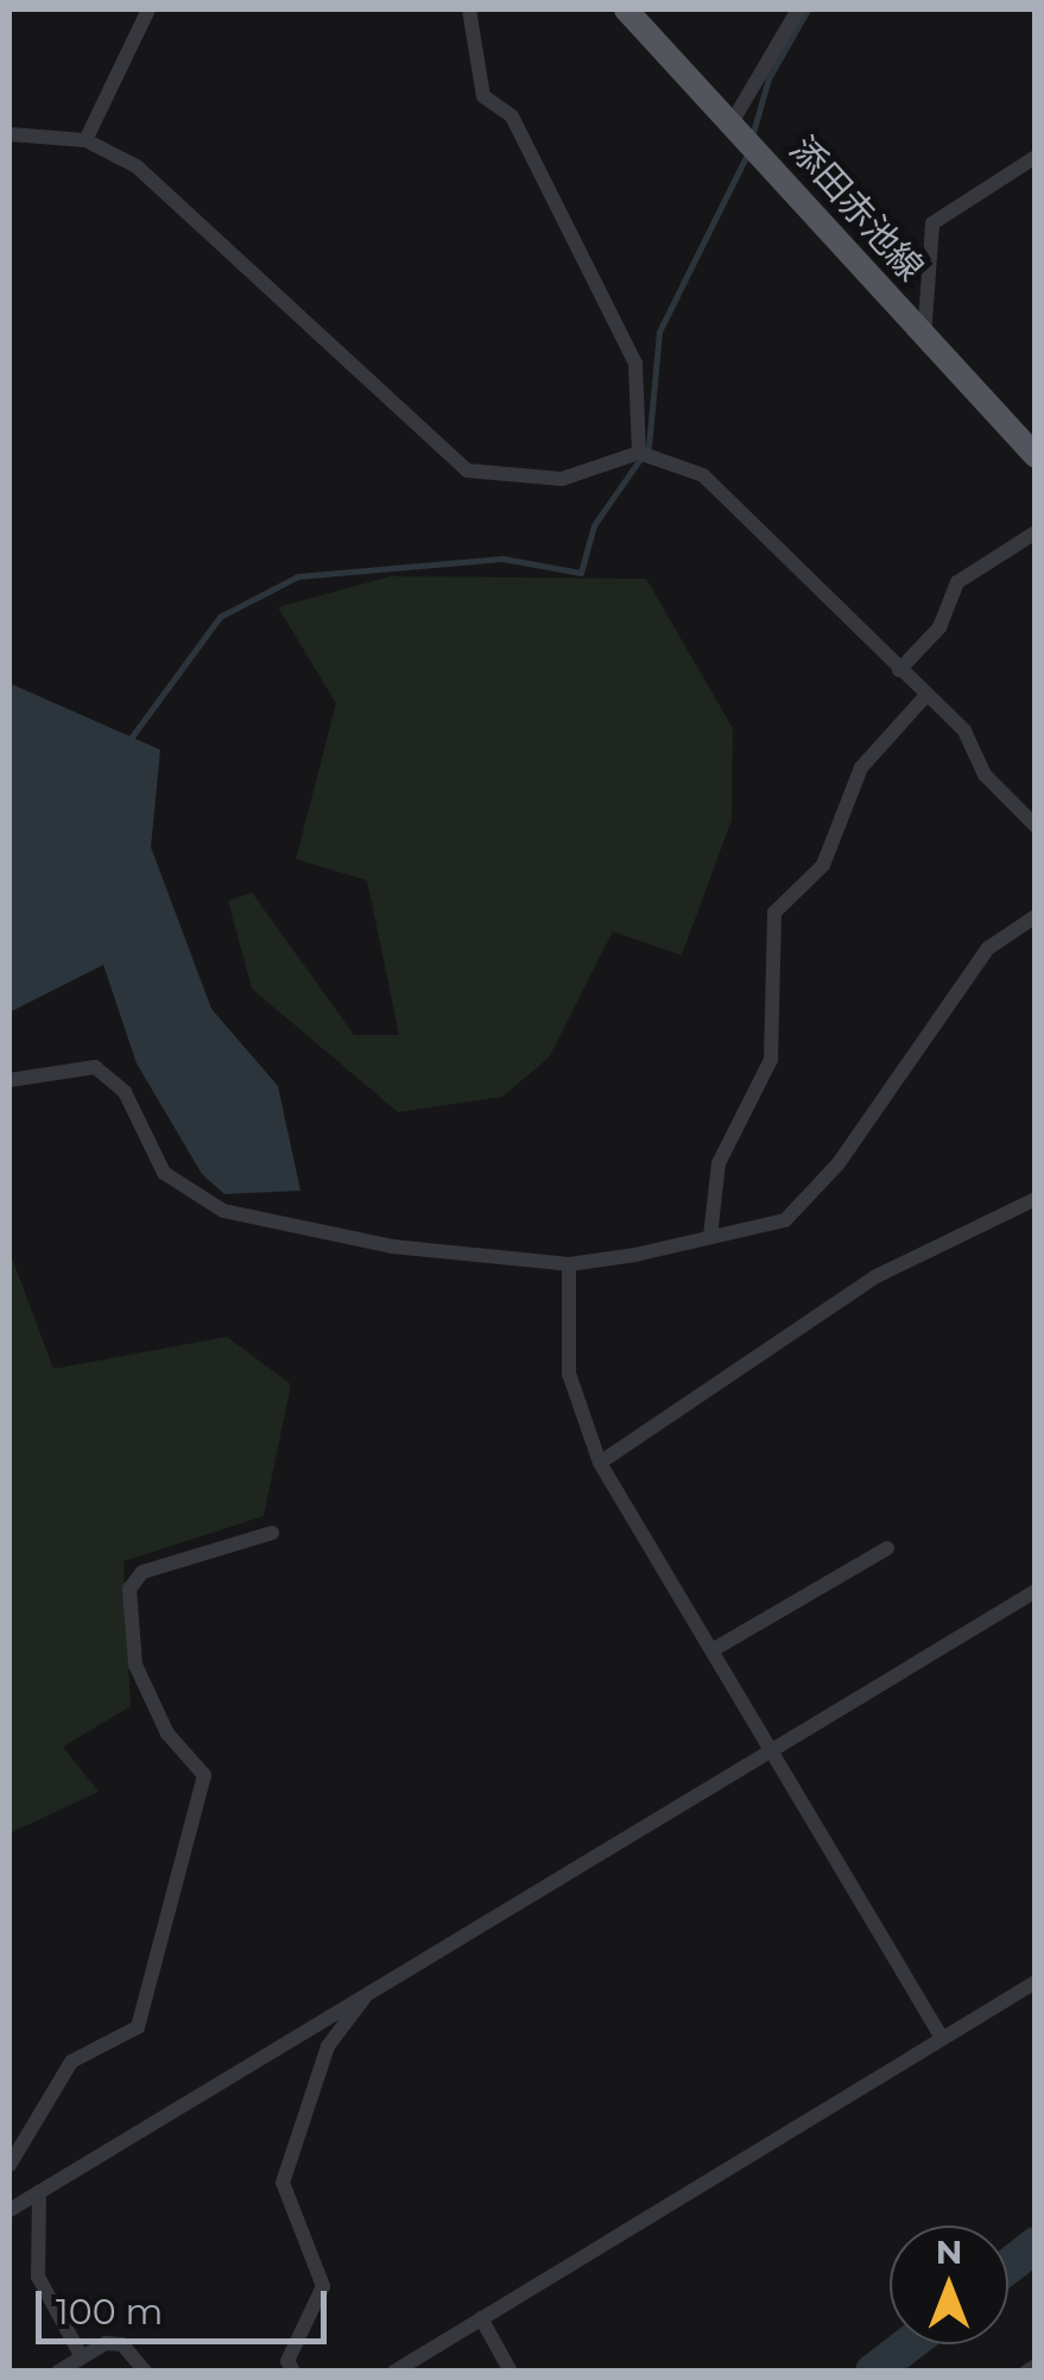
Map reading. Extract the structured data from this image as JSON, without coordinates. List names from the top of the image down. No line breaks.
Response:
{"streets":{"main road":["添田赤池線"]},"scale_bar":"100 m","north":"top"}
